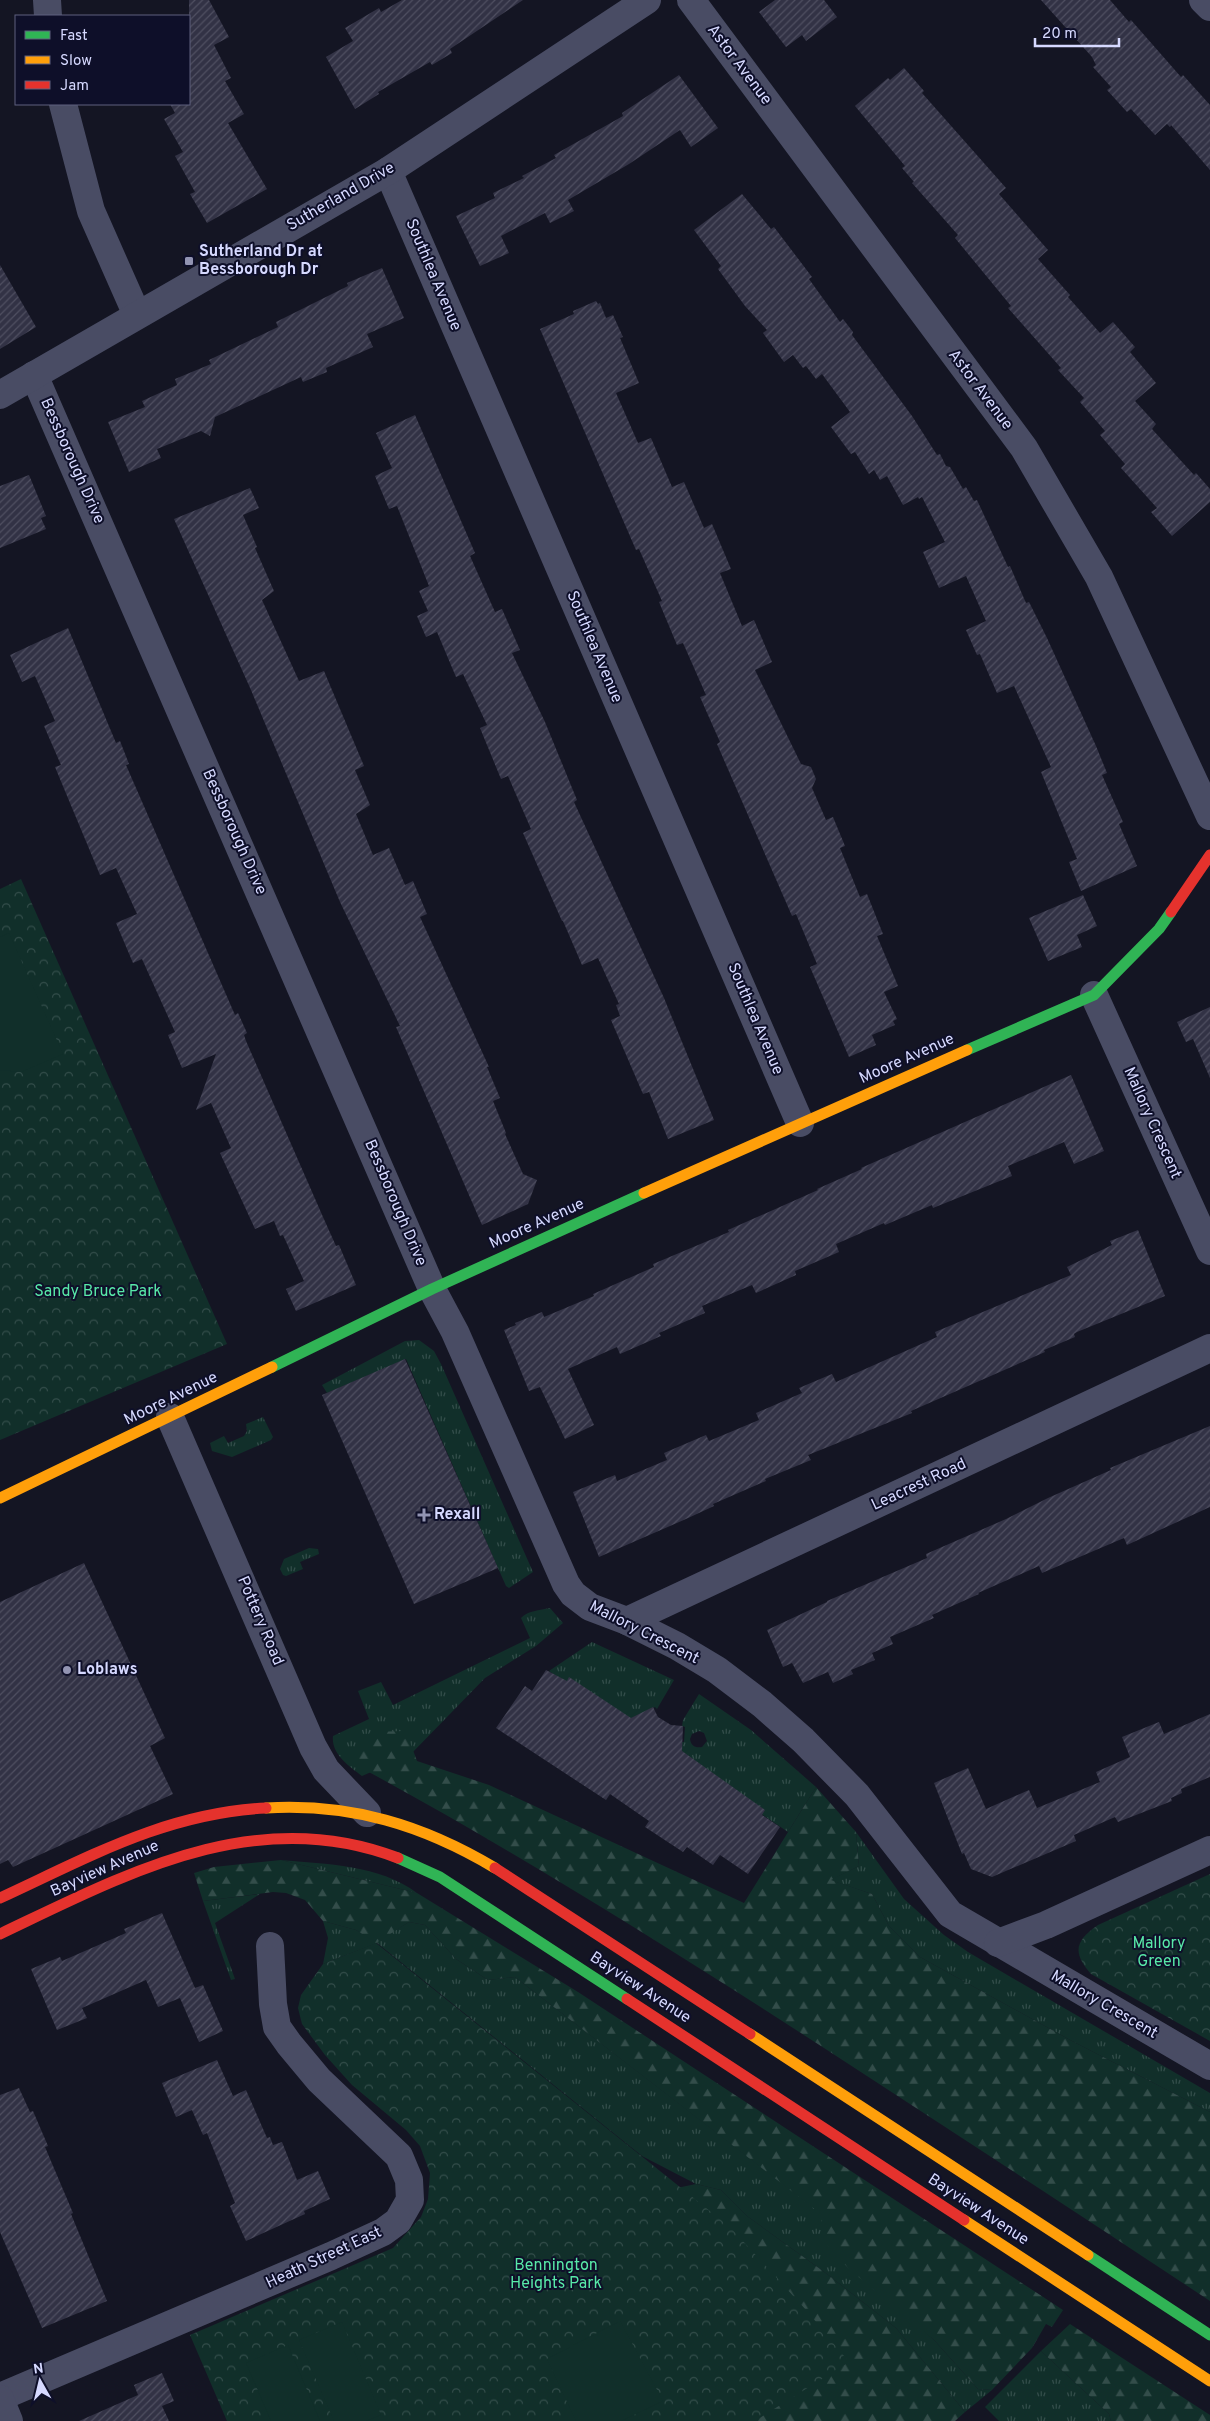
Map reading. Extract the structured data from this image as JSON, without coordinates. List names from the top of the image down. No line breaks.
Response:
{"streets":{"main road":["Moore Avenue","Bayview Avenue"],"street":["Astor Avenue","Sutherland Drive","Southlea Avenue","Bessborough Drive","Mallory Crescent","Leacrest Road","Pottery Road","Heath Street East"]},"crossings":[["Sutherland Drive","Southlea Avenue"],["Sutherland Drive","Bessborough Drive"],["Southlea Avenue","Moore Avenue"],["Bessborough Drive","Moore Avenue"],["Bessborough Drive","Mallory Crescent"],["Moore Avenue","Mallory Crescent"],["Moore Avenue","Pottery Road"],["Mallory Crescent","Leacrest Road"],["Pottery Road","Bayview Avenue"]],"parks":["Sandy Bruce Park","Mallory Green","Bennington Heights Park"],"places":{"transit":["Sutherland Dr at Bessborough Dr"],"health":["Rexall"],"other":["Loblaws"]},"legend":["Fast","Slow","Jam"],"scale_bar":"20 m","north":"top"}
